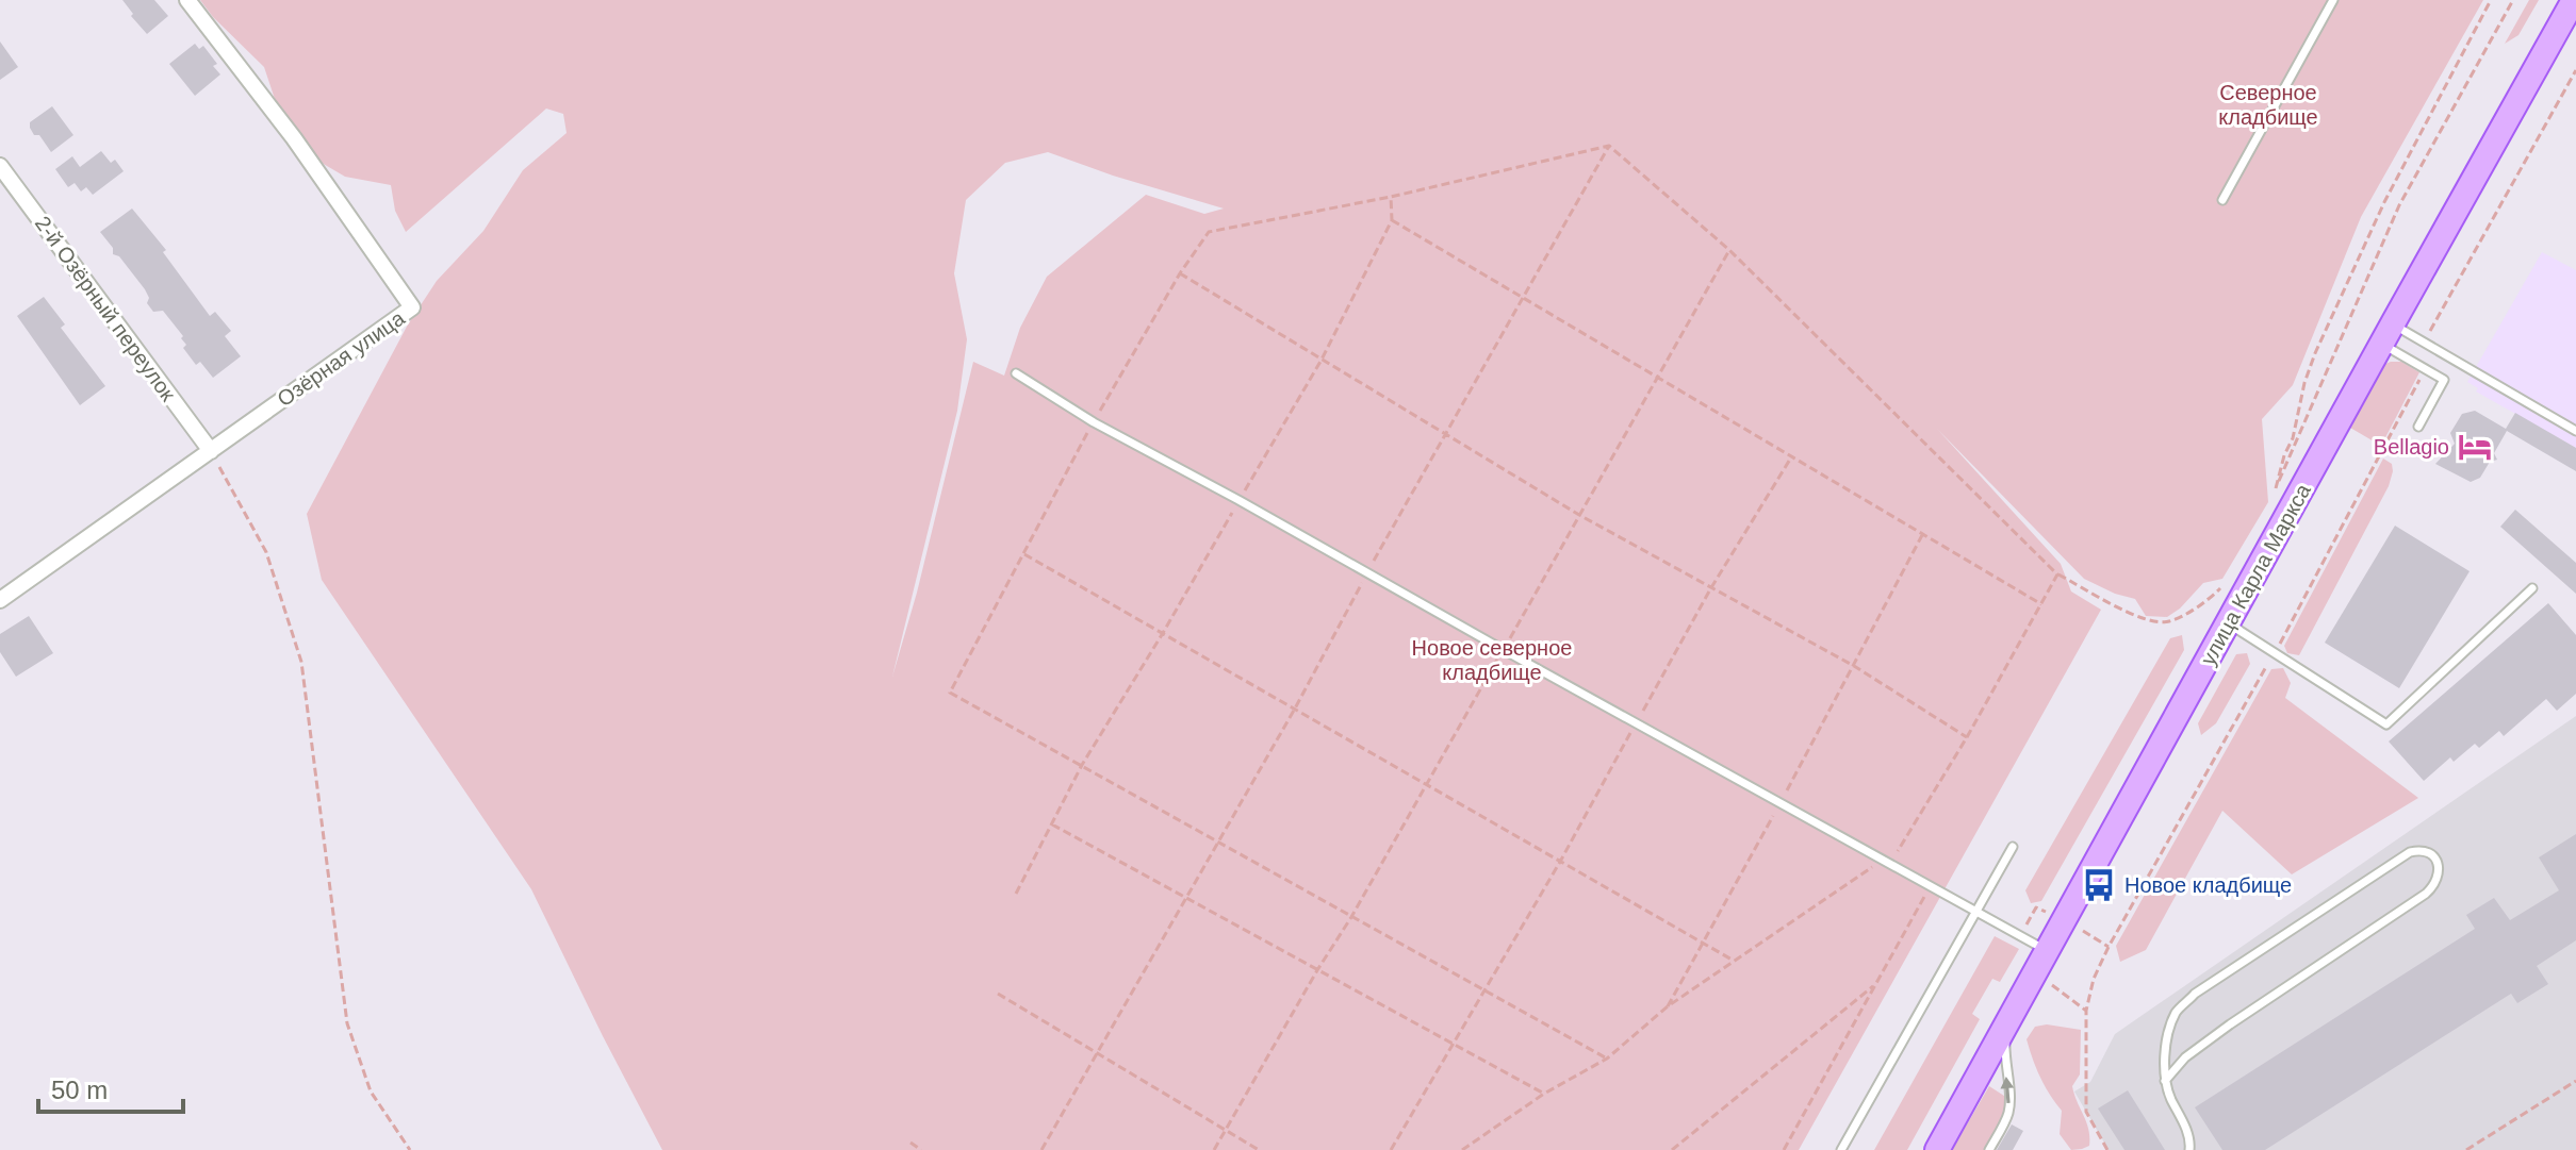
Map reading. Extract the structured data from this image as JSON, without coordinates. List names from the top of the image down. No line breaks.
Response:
{"streets":{"main road":["улица Карла Маркса"],"street":["2-й Озёрный переулок","Озёрная улица"]},"crossings":[["2-й Озёрный переулок","Озёрная улица"]],"parks":["Северное кладбище","Новое северное кладбище"],"places":{"hotel":["Bellagio"],"bus stop":["Новое кладбище"]},"scale_bar":"50 m"}
